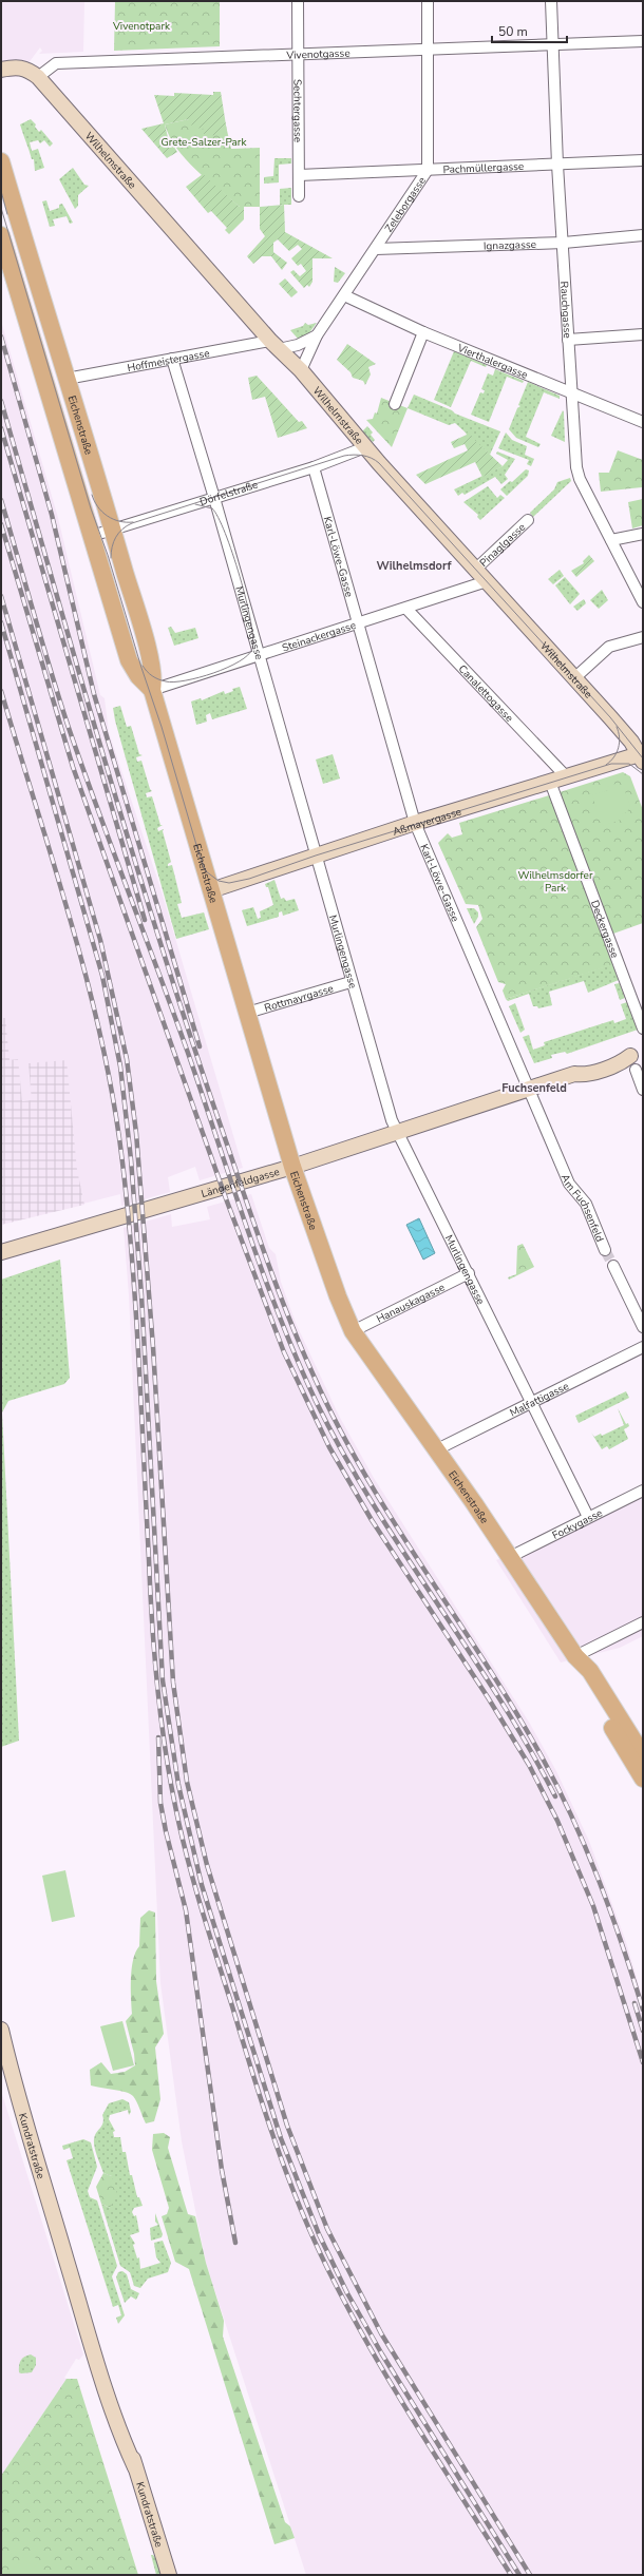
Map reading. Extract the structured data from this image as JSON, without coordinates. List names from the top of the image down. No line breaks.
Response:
{"streets":{"main road":["Eichenstraße"],"street":["Vivenotgasse","Sechtergasse","Wilhelmstraße","Pachmüllergasse","Zeleborgasse","Ignazgasse","Rauchgasse","Hoffmeistergasse","Vierthalergasse","Dörfelstraße","Pinaglgasse","Karl-Löwe-Gasse","Murlingengasse","Steinackergasse","Canalettogasse","Aßmayergasse","Deckergasse","Rottmayrgasse","Längenfeldgasse","Am Fuchsenfeld","Hanauskagasse","Malfattigasse","Fockygasse","Kundratstraße"]},"crossings":[["Vivenotgasse","Sechtergasse"],["Vivenotgasse","Wilhelmstraße"],["Vivenotgasse","Zeleborgasse"],["Vivenotgasse","Rauchgasse"],["Sechtergasse","Pachmüllergasse"],["Wilhelmstraße","Zeleborgasse"],["Wilhelmstraße","Hoffmeistergasse"],["Wilhelmstraße","Dörfelstraße"],["Wilhelmstraße","Pinaglgasse"],["Wilhelmstraße","Steinackergasse"],["Wilhelmstraße","Aßmayergasse"],["Pachmüllergasse","Zeleborgasse"],["Pachmüllergasse","Rauchgasse"],["Zeleborgasse","Ignazgasse"],["Zeleborgasse","Hoffmeistergasse"],["Zeleborgasse","Vierthalergasse"],["Ignazgasse","Rauchgasse"],["Rauchgasse","Vierthalergasse"],["Hoffmeistergasse","Eichenstraße"],["Hoffmeistergasse","Murlingengasse"],["Eichenstraße","Dörfelstraße"],["Eichenstraße","Steinackergasse"],["Eichenstraße","Aßmayergasse"],["Eichenstraße","Rottmayrgasse"],["Eichenstraße","Längenfeldgasse"],["Eichenstraße","Hanauskagasse"],["Eichenstraße","Malfattigasse"],["Eichenstraße","Fockygasse"],["Dörfelstraße","Karl-Löwe-Gasse"],["Dörfelstraße","Murlingengasse"],["Karl-Löwe-Gasse","Steinackergasse"],["Karl-Löwe-Gasse","Aßmayergasse"],["Karl-Löwe-Gasse","Längenfeldgasse"],["Karl-Löwe-Gasse","Am Fuchsenfeld"],["Murlingengasse","Steinackergasse"],["Murlingengasse","Aßmayergasse"],["Murlingengasse","Rottmayrgasse"],["Murlingengasse","Längenfeldgasse"],["Murlingengasse","Hanauskagasse"],["Murlingengasse","Malfattigasse"],["Murlingengasse","Fockygasse"],["Steinackergasse","Canalettogasse"],["Canalettogasse","Aßmayergasse"],["Aßmayergasse","Deckergasse"]],"districts":["Wilhelmsdorf","Fuchsenfeld"],"parks":["Vivenotpark","Grete-Salzer-Park","Wilhelmsdorfer Park"],"scale_bar":"50 m"}
